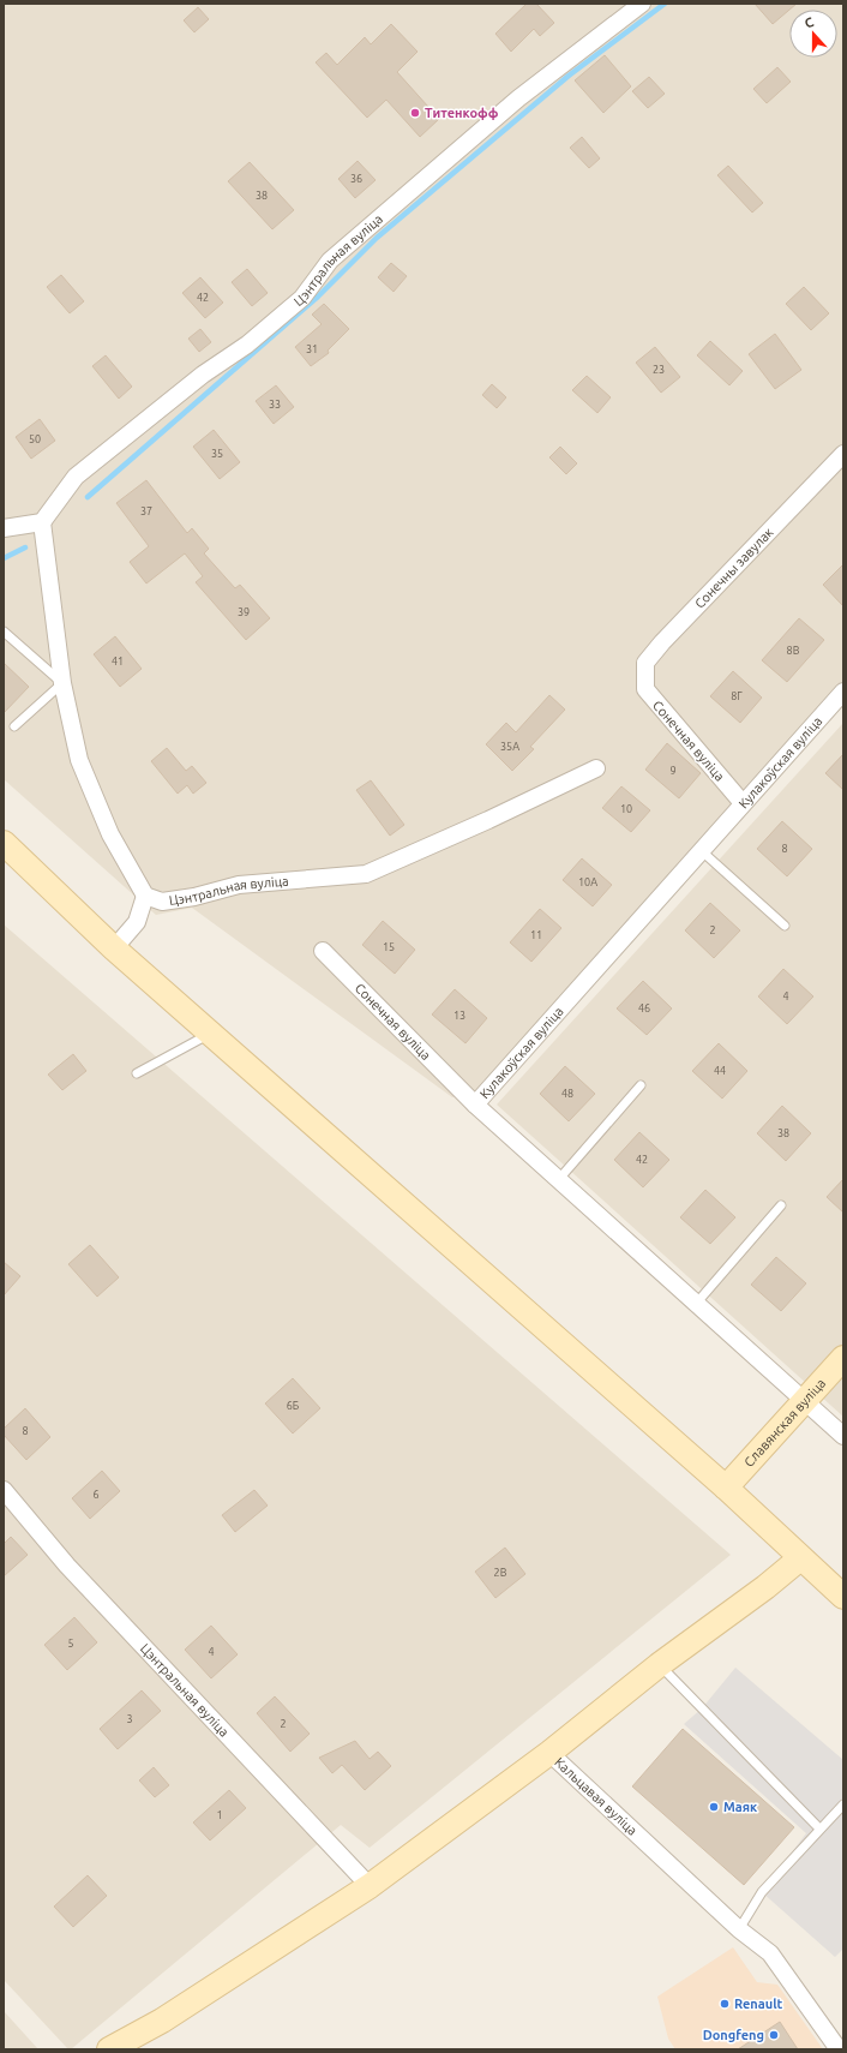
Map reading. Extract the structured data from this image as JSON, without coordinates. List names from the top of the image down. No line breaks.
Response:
{"streets":{"main road":["Славянская вуліца","Кальцавая вуліца"],"street":["Цэнтральная вуліца","Сонечны завулак","Сонечная вуліца","Кулакоўская вуліца"]},"crossings":[["Сонечны завулак","Сонечная вуліца"],["Сонечная вуліца","Кулакоўская вуліца"],["Кулакоўская вуліца","Славянская вуліца"]],"places":["Титенкофф","Маяк","Renault","Dongfeng"],"house_numbers":["36","38","42","31","23","33","50","35","37","39","8В","41","8Г","35А","9","10","8","10А","2","11","15","4","46","13","44","48","38","42","6Б","8","6","2В","5","4","3","2","1"],"north":"top"}
